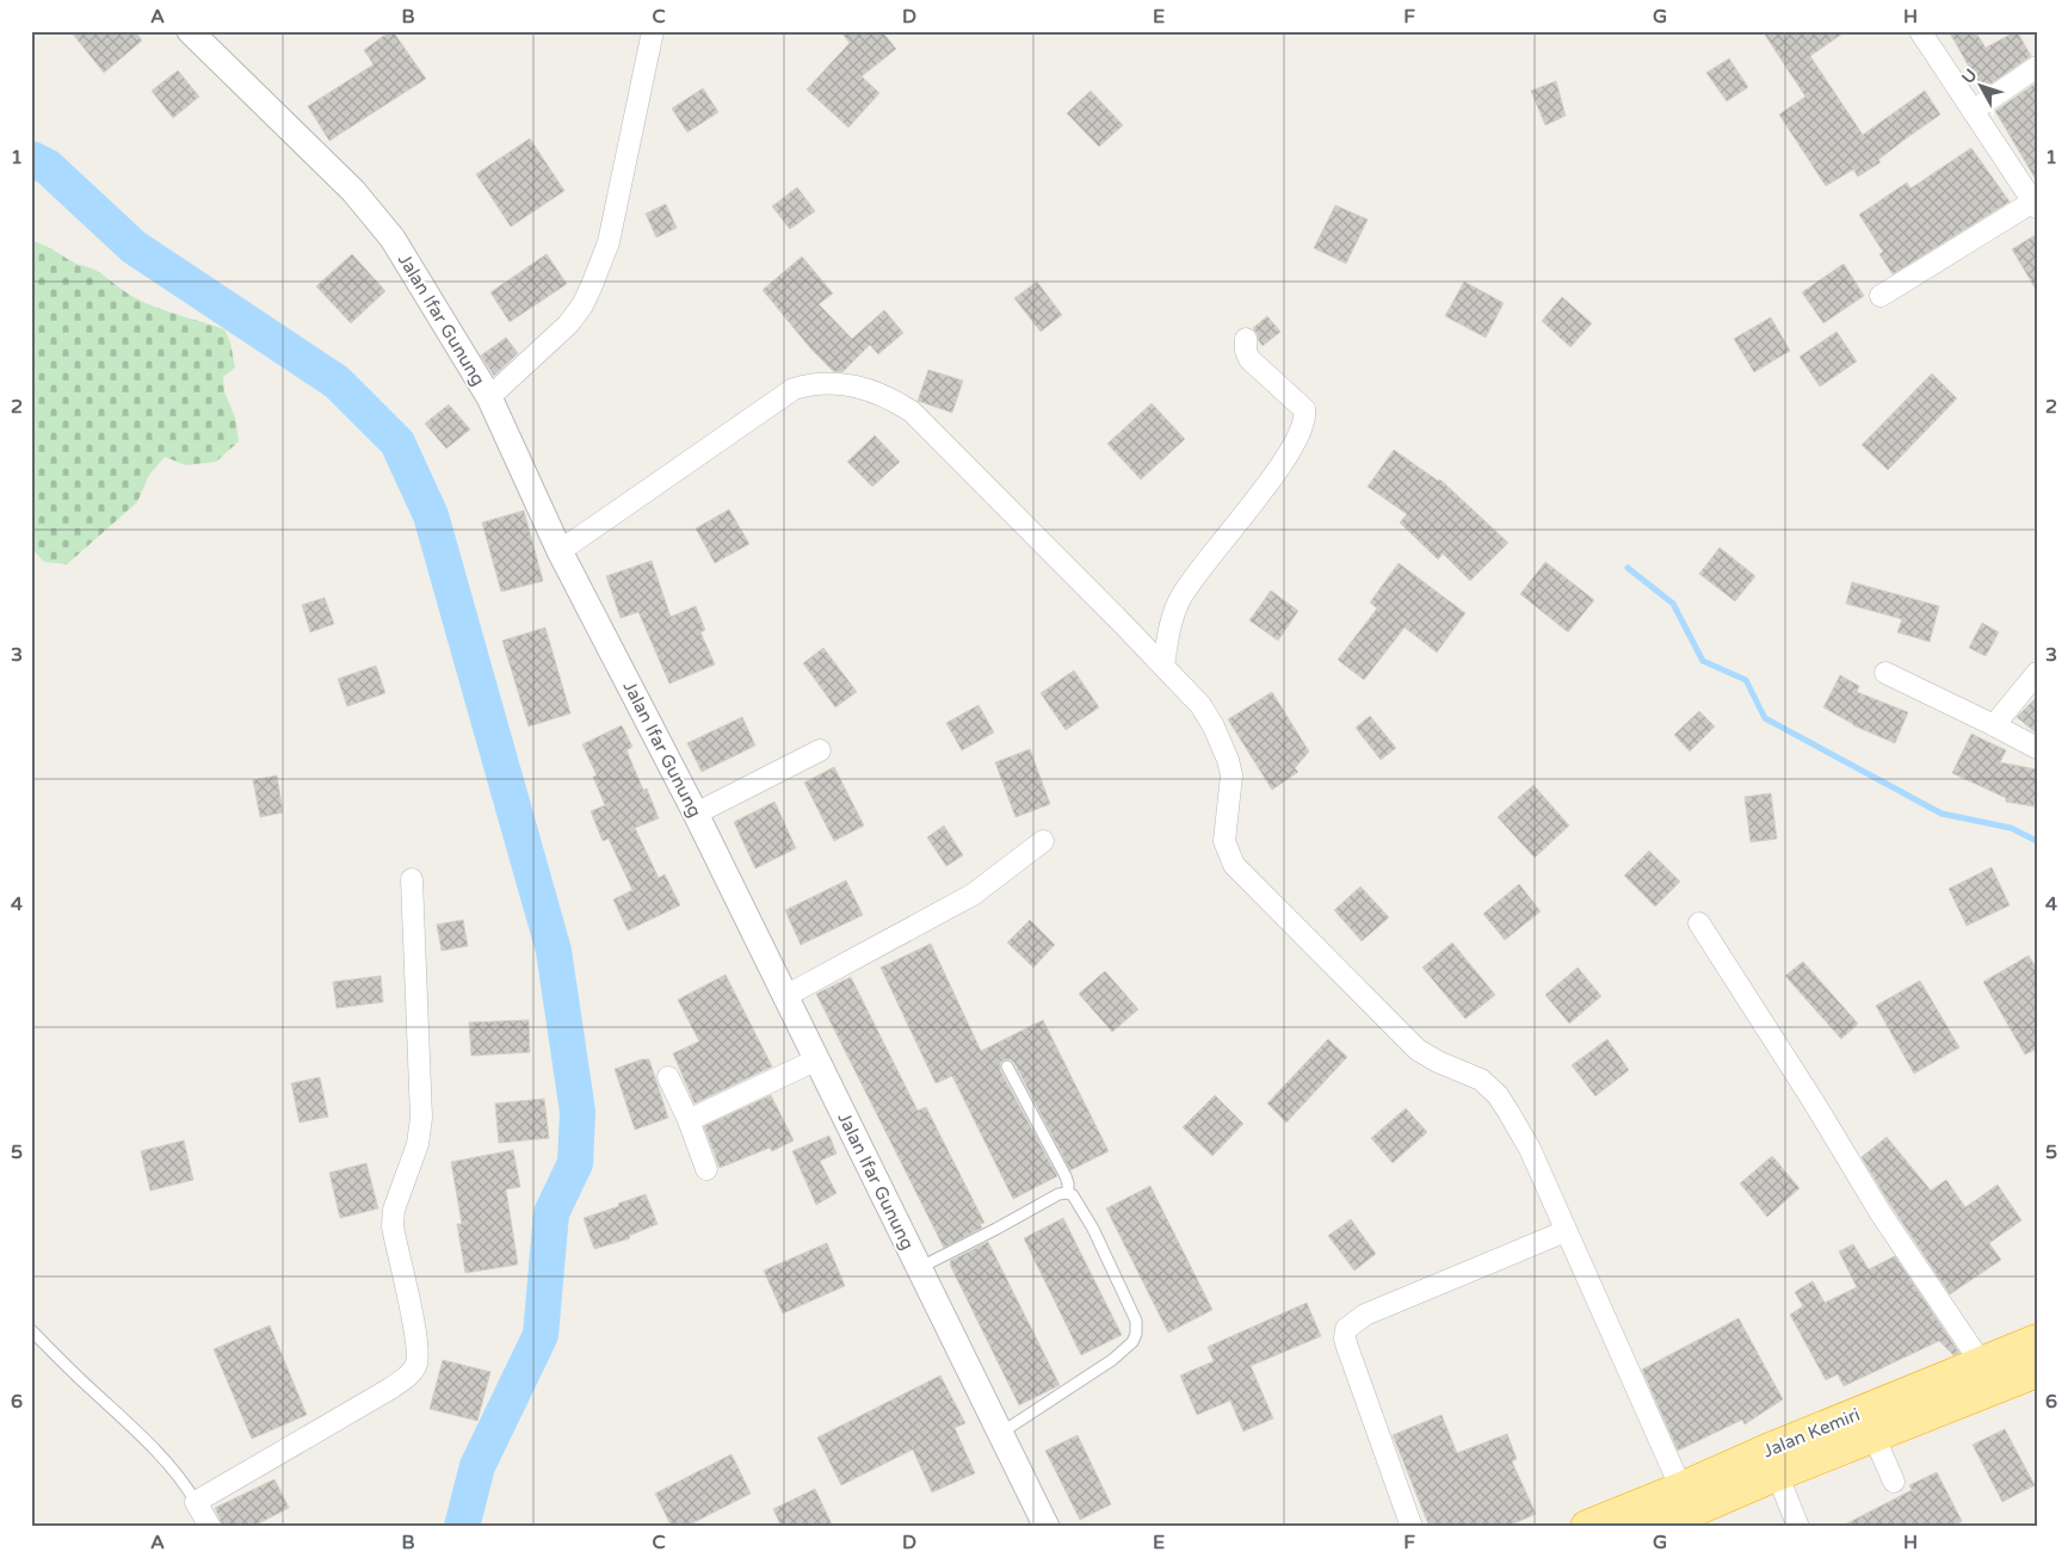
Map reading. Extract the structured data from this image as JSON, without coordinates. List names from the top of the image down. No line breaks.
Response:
{"streets":{"highway":["Jalan Kemiri"],"street":["Jalan Ifar Gunung"]},"north":"top left","grid":{"columns":["A","B","C","D","E","F","G","H"],"rows":["1","2","3","4","5","6"]}}
